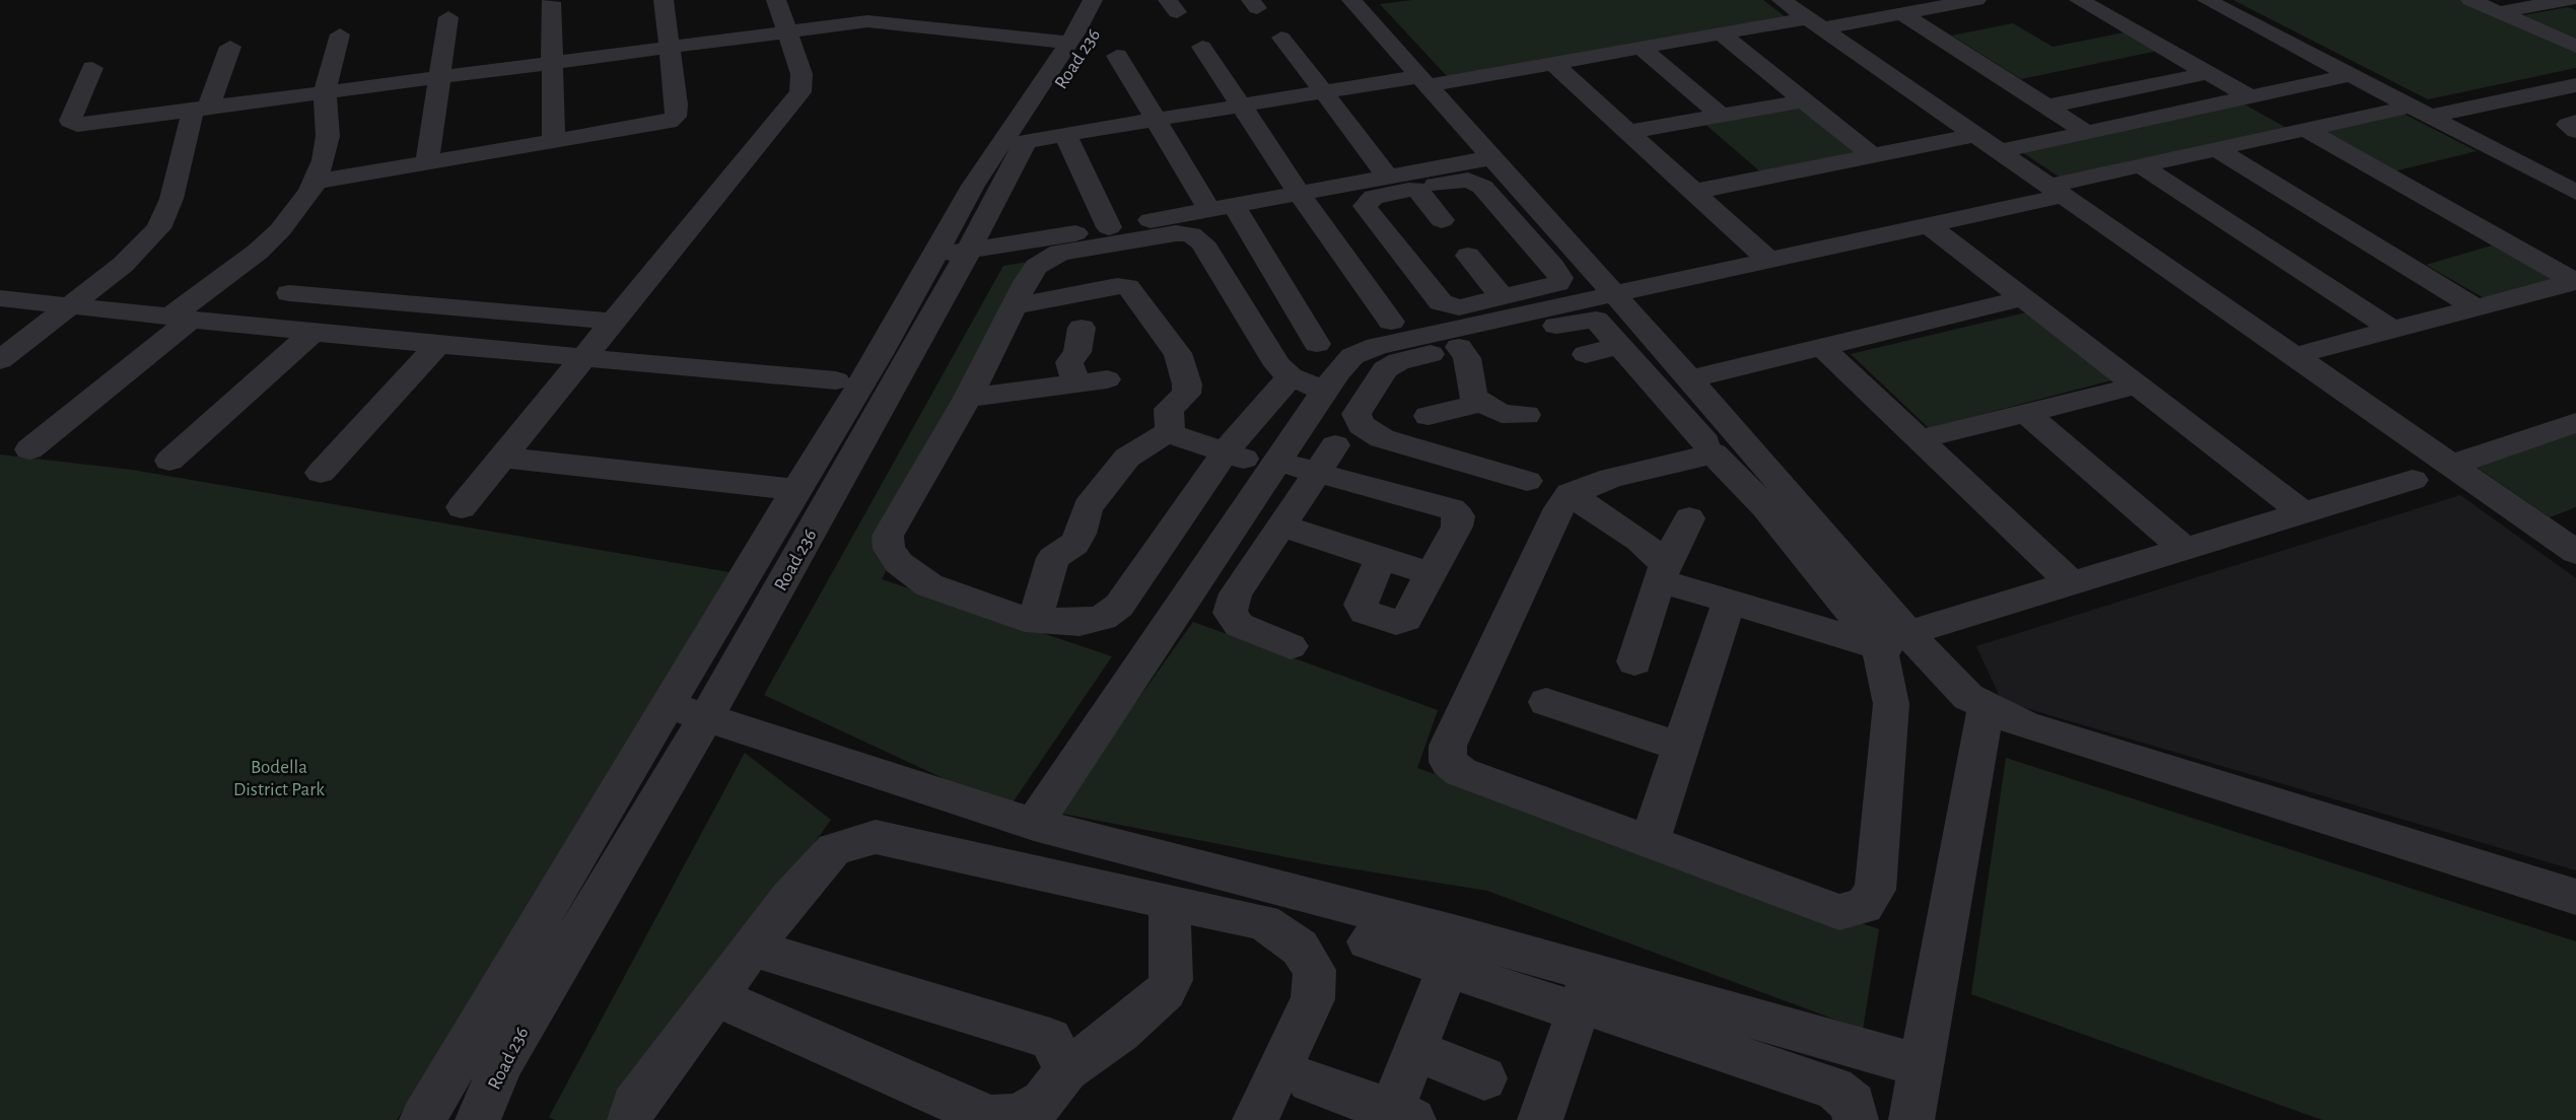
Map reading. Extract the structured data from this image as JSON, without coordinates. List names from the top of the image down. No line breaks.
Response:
{"streets":{"street":["Road 236"]},"parks":["Bodella District Park"]}
